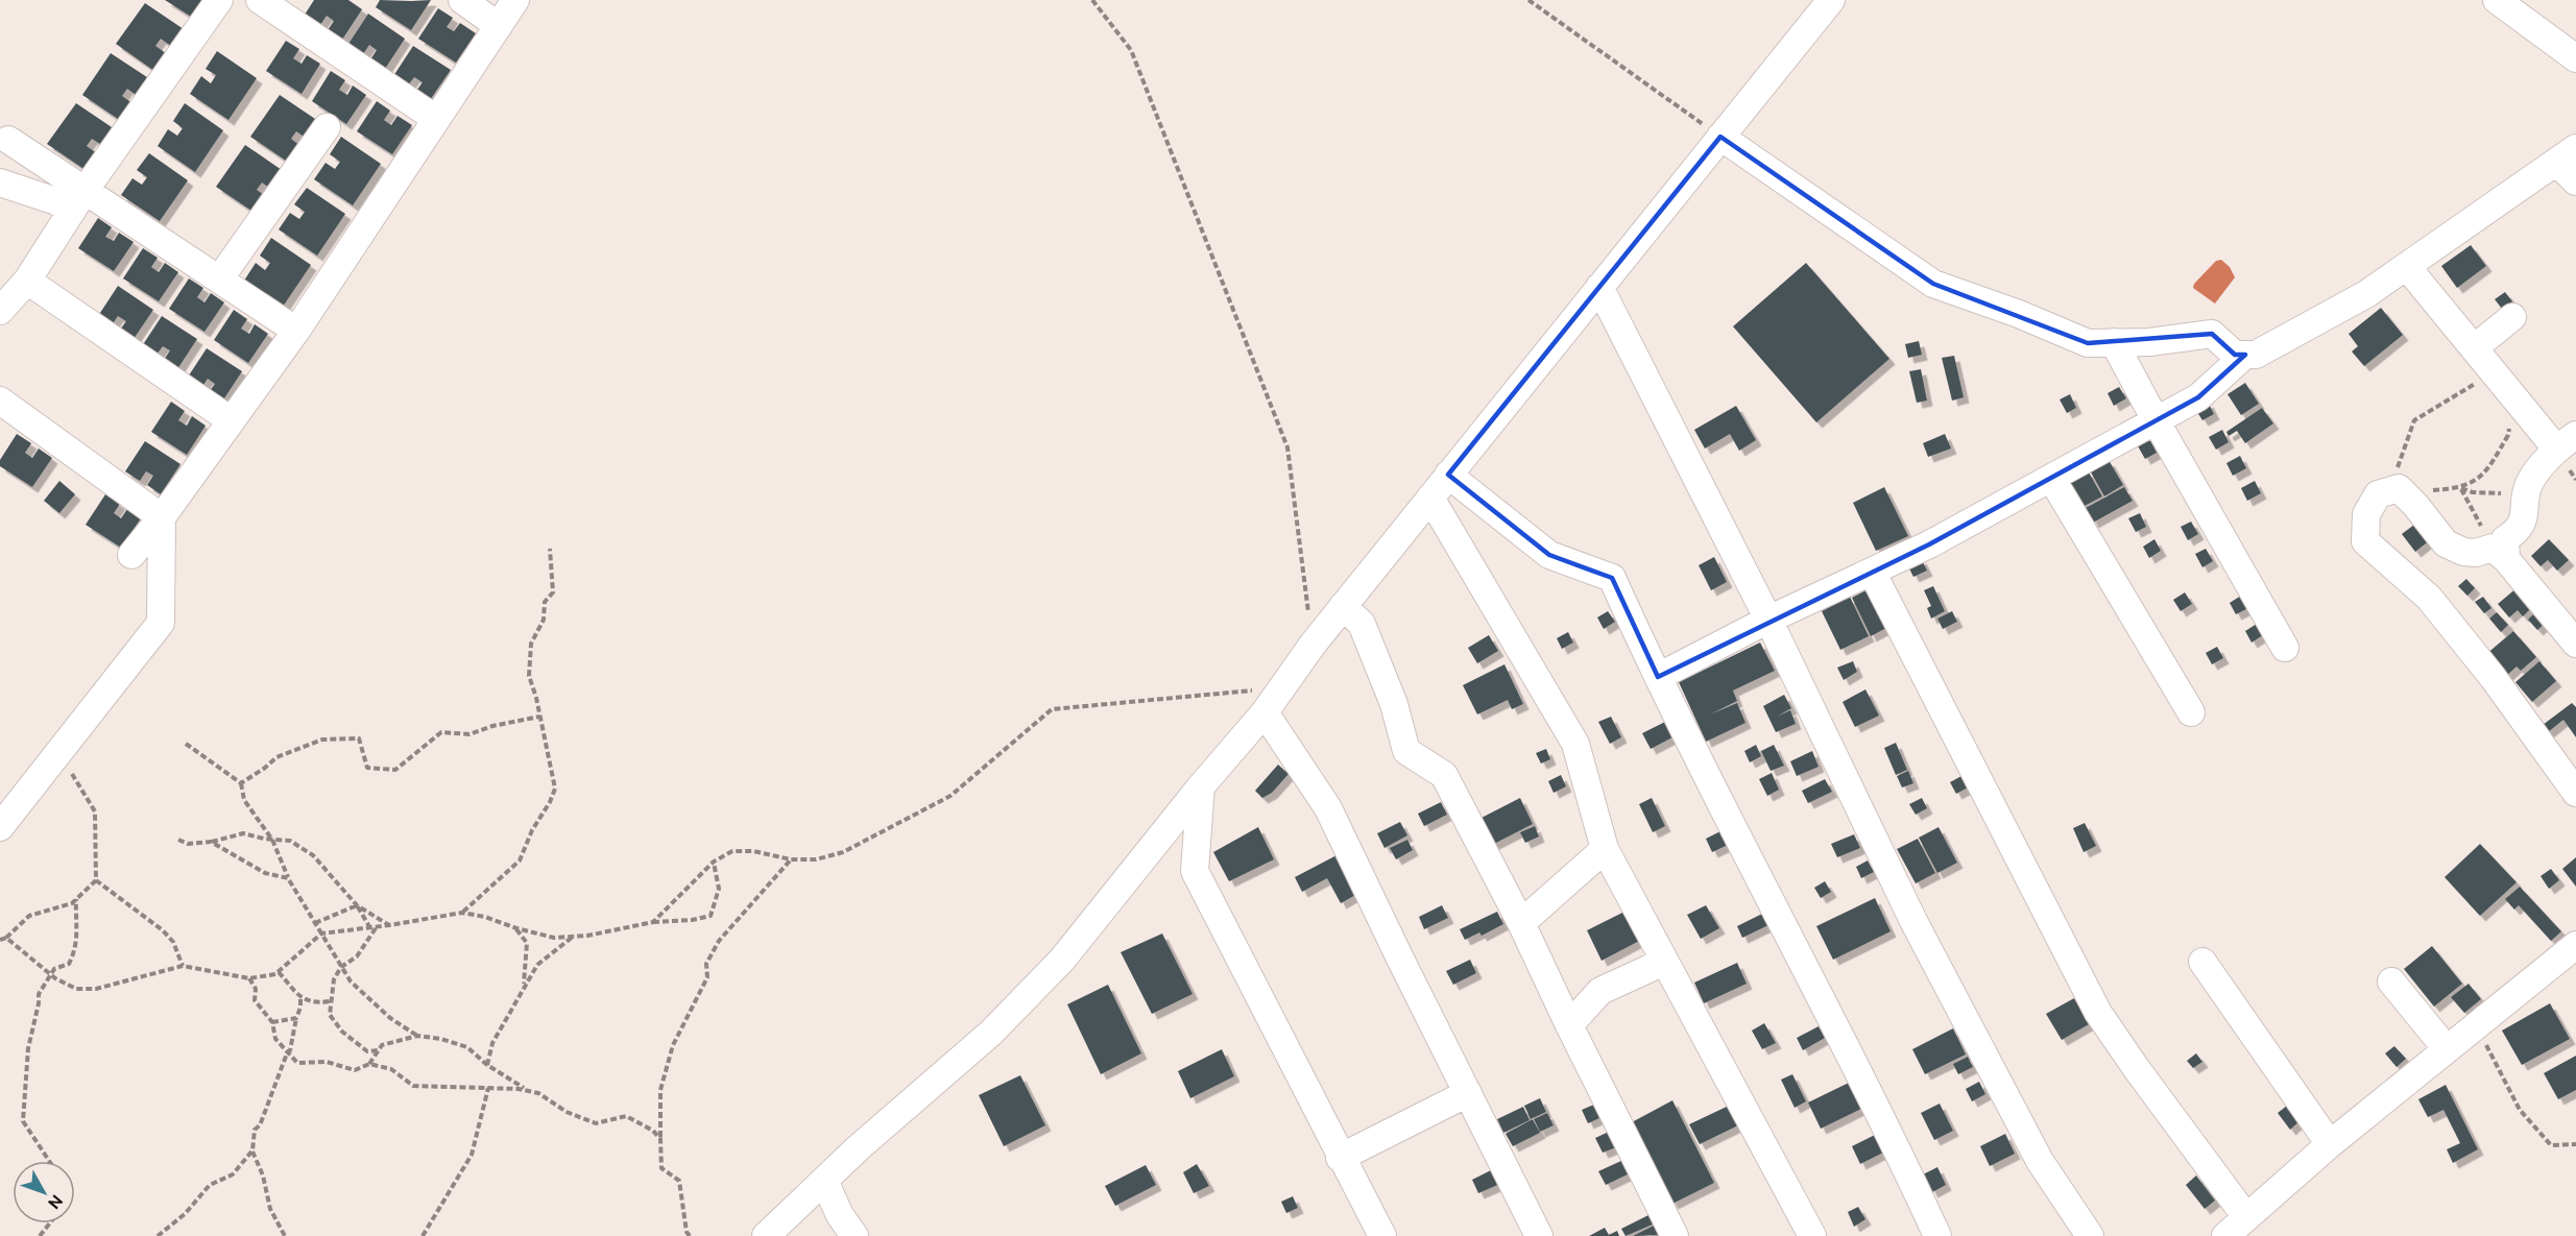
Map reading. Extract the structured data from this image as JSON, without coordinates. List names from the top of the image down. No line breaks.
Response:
{"north":"bottom right"}
